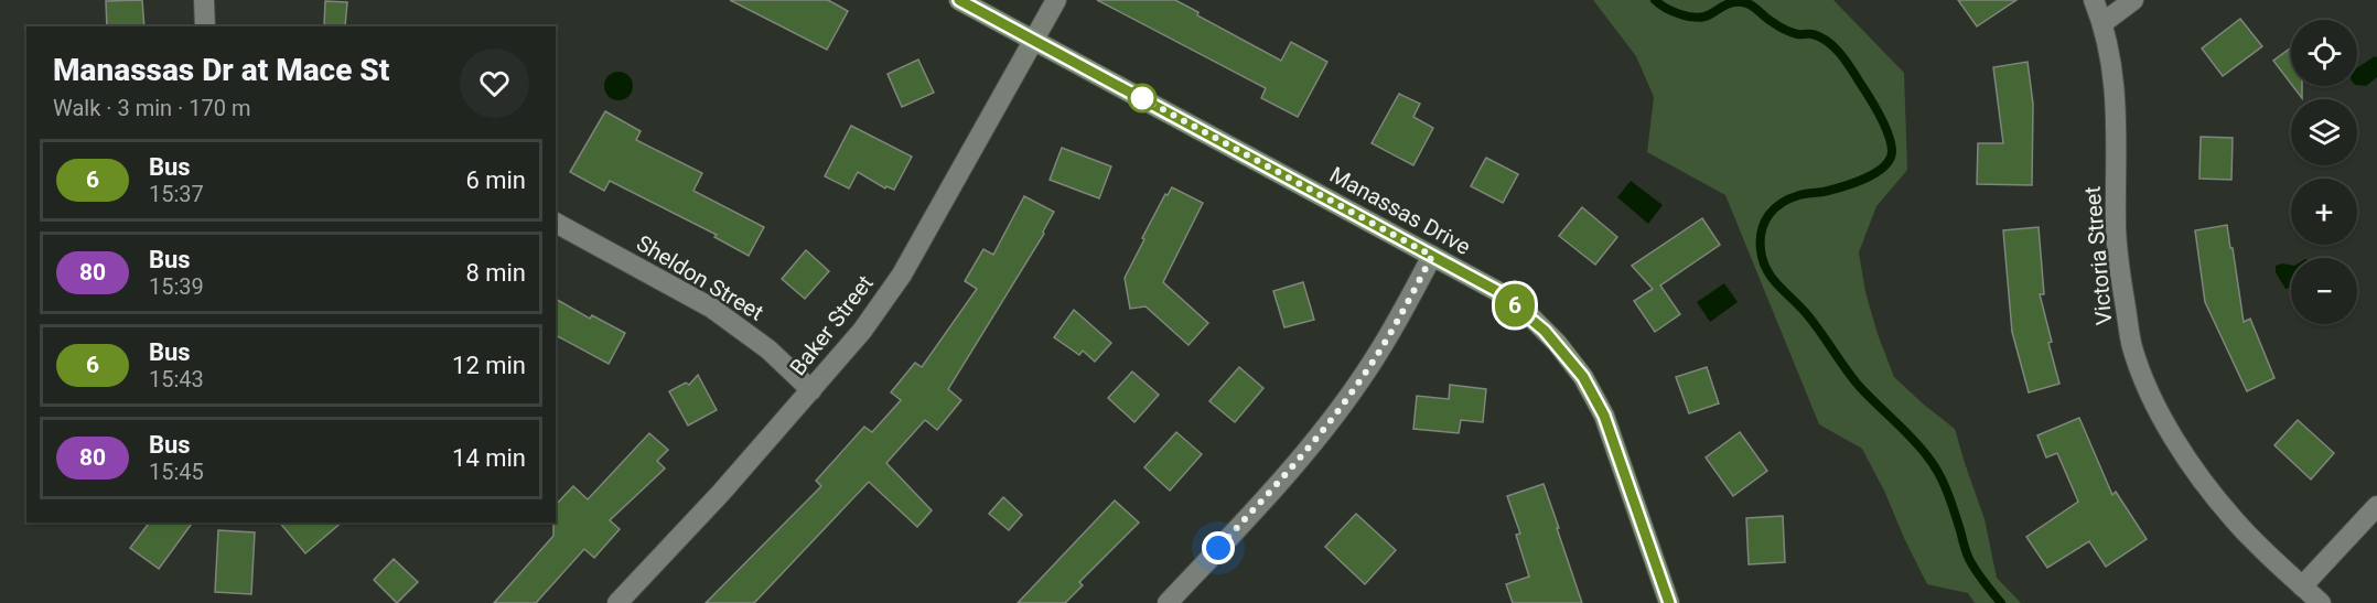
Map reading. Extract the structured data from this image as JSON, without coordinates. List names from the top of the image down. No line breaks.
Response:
{"streets":{"main road":["Manassas Drive"],"street":["Victoria Street","Sheldon Street","Baker Street"]},"crossings":[["Manassas Drive","Baker Street"],["Sheldon Street","Baker Street"]],"lines":["bus line 6"],"page":{"on_map":"6","map_buttons":["+","−"],"heading":["Manassas Dr at Mace St","Walk · 3 min · 170 m"],"list":[{"mark":"6","name":"Bus","note":"15:37","value":"6 min"},{"mark":"80","name":"Bus","note":"15:39","value":"8 min"},{"mark":"6","name":"Bus","note":"15:43","value":"12 min"},{"mark":"80","name":"Bus","note":"15:45","value":"14 min"}]}}
